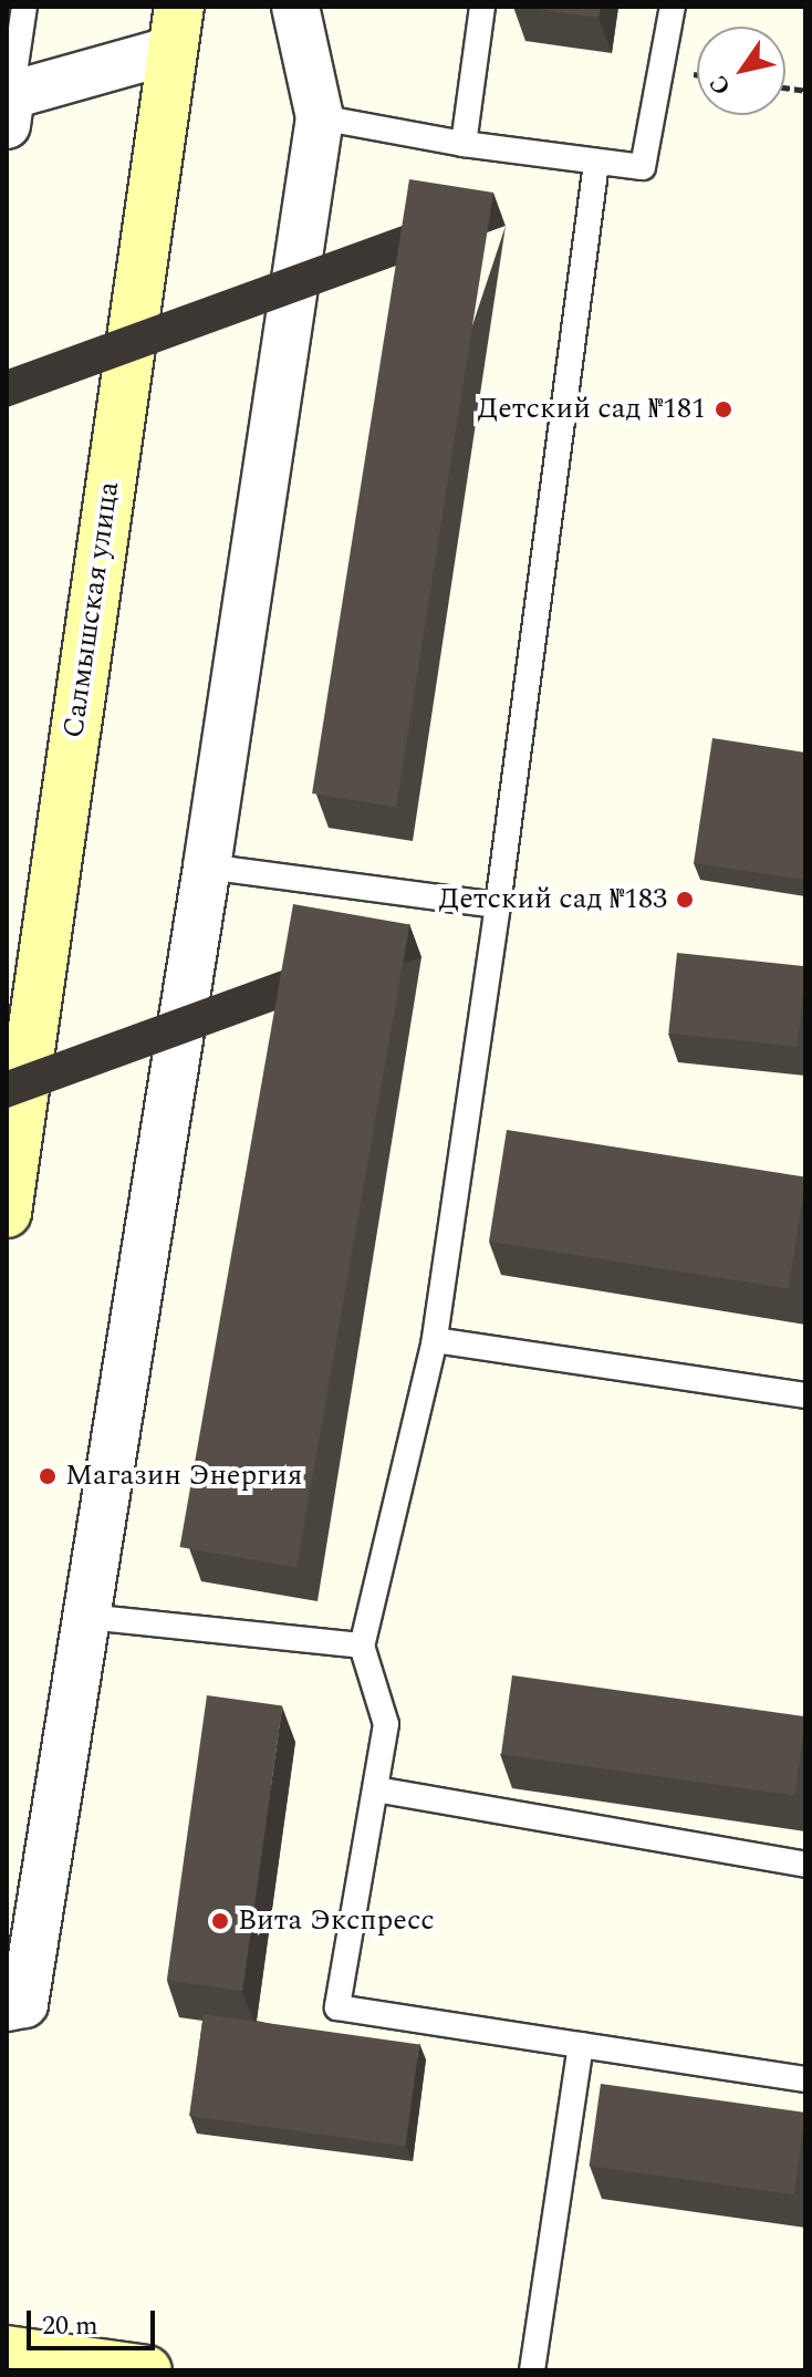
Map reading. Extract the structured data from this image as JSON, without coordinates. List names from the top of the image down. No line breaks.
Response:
{"streets":{"main road":["Салмышская улица"]},"places":["Детский сад №181","Детский сад №183","Магазин Энергия","Вита Экспресс"],"scale_bar":"20 m","north":"bottom left"}
